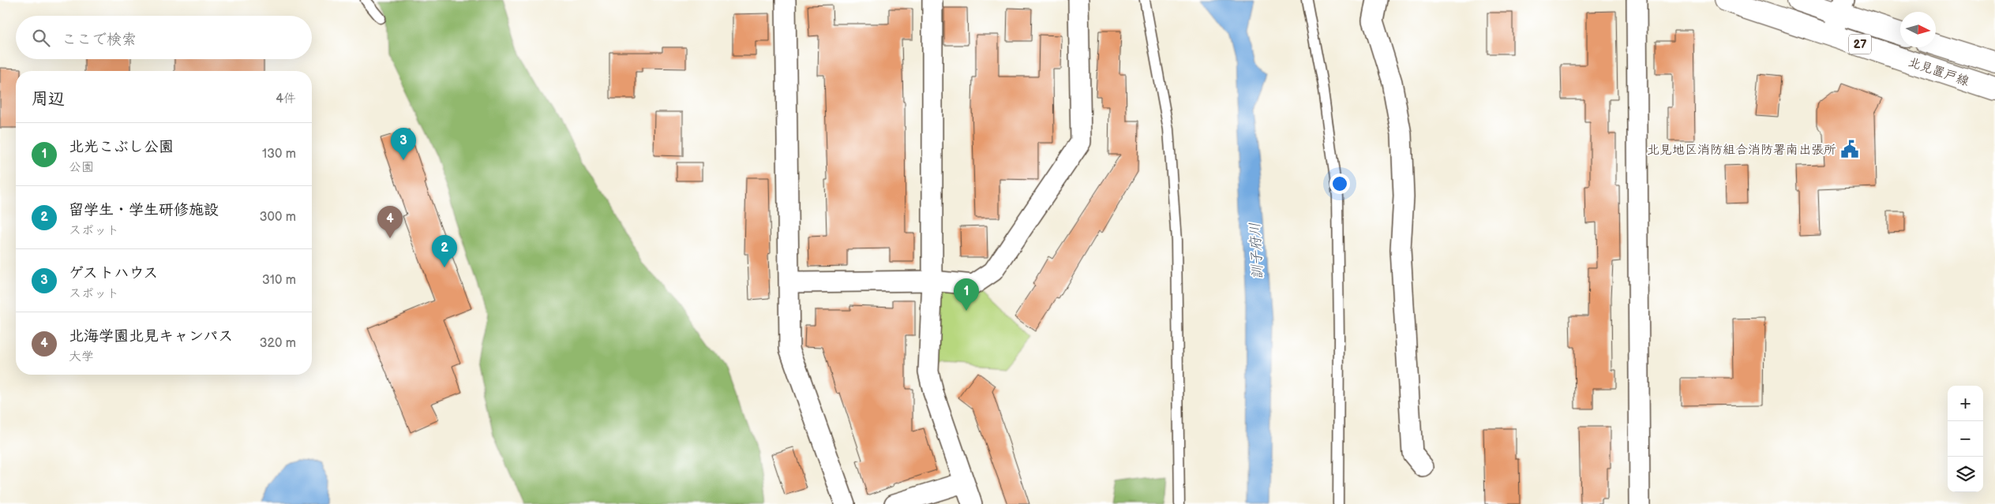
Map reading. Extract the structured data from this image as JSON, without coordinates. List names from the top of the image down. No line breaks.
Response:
{"streets":{"main road":["27","北見置戸線"]},"water":["訓子府川"],"places":{"public building":["北見地区消防組合消防署南出張所"]},"north":"right","page":{"search":"ここで検索","heading":["周辺","4件"],"list":[{"mark":"1","name":"北光こぶし公園","note":"公園","value":"130 m"},{"mark":"2","name":"留学生・学生研修施設","note":"スポット","value":"300 m"},{"mark":"3","name":"ゲストハウス","note":"スポット","value":"310 m"},{"mark":"4","name":"北海学園北見キャンパス","note":"大学","value":"320 m"}],"pins":["3","4","2","1"],"map_buttons":["+","−"]}}
